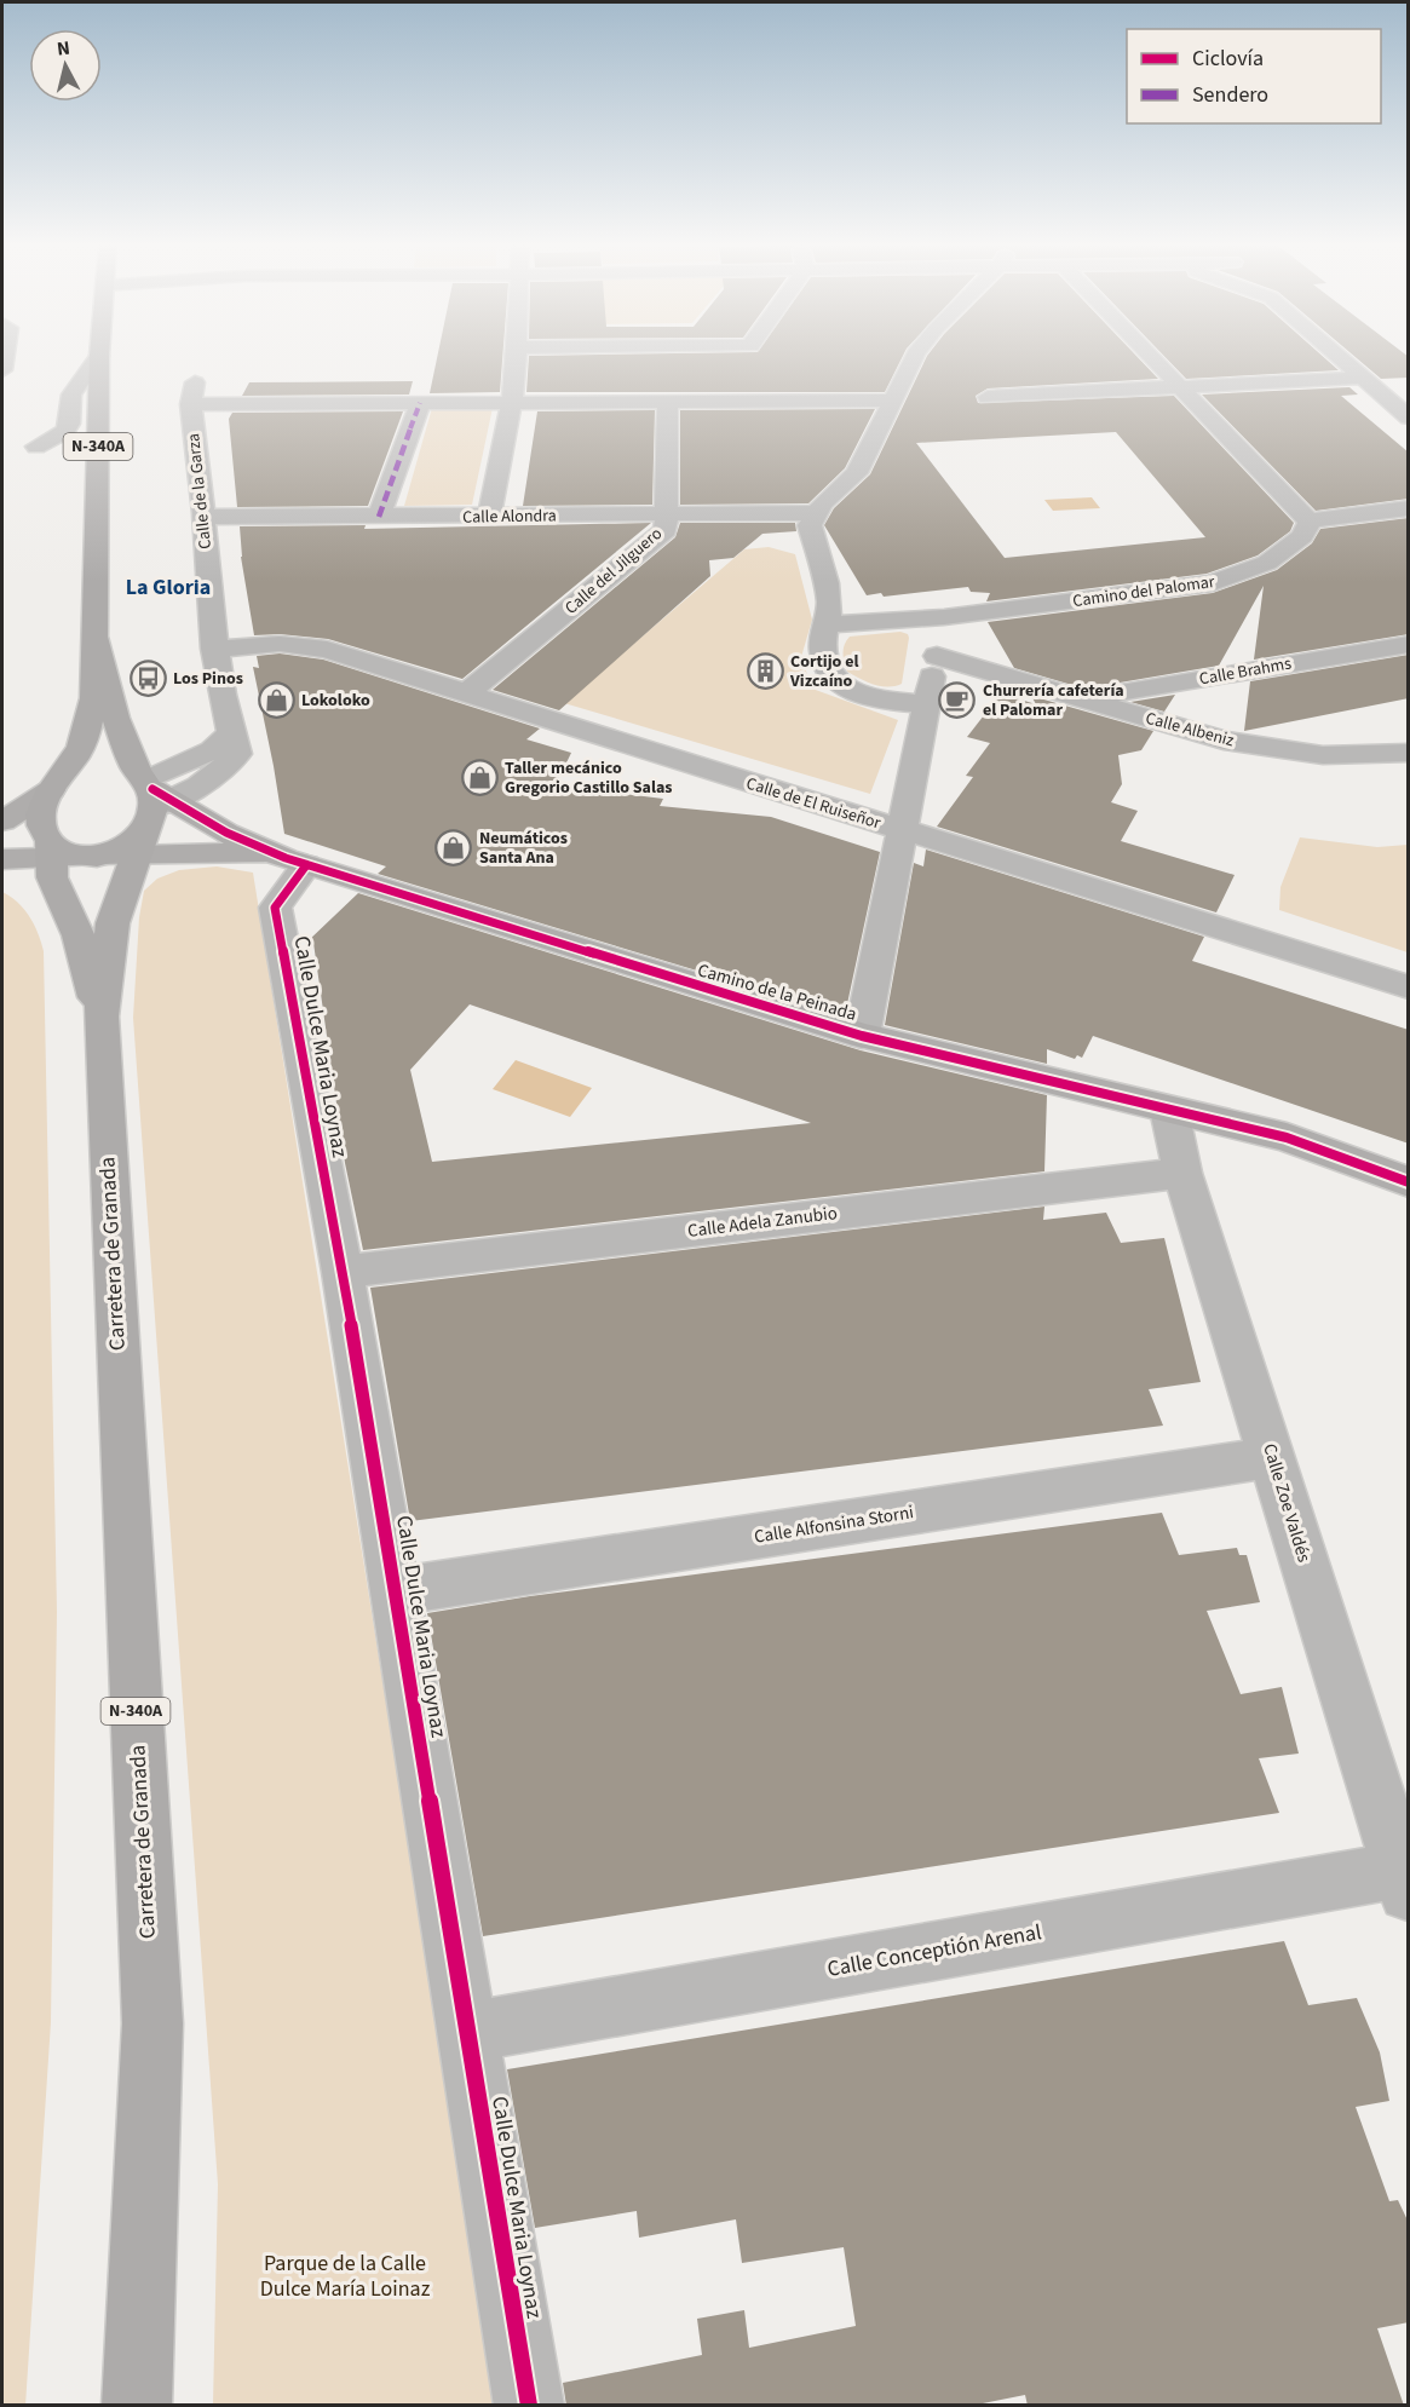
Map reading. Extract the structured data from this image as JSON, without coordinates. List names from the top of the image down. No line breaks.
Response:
{"streets":{"highway":["N-340A","Carretera de Granada"],"street":["Calle de la Garza","Calle Alondra","Calle del Jilguero","Camino del Palomar","Calle Brahms","Calle Albeniz","Calle de El Ruiseñor","Camino de la Peinada","Calle Dulce Maria Loynaz","Calle Adela Zanubio","Calle Zoe Valdés","Calle Alfonsina Storni","Calle Conceptión Arenal"]},"crossings":[["N-340A","Calle de la Garza"],["N-340A","Camino de la Peinada"],["N-340A","Carretera de Granada"],["Calle de la Garza","Calle Alondra"],["Calle de la Garza","Calle de El Ruiseñor"],["Calle de la Garza","Camino de la Peinada"],["Calle Alondra","Calle del Jilguero"],["Calle del Jilguero","Calle de El Ruiseñor"],["Calle Brahms","Calle Albeniz"],["Camino de la Peinada","Calle Dulce Maria Loynaz"],["Camino de la Peinada","Calle Zoe Valdés"],["Calle Dulce Maria Loynaz","Calle Adela Zanubio"],["Calle Dulce Maria Loynaz","Calle Alfonsina Storni"],["Calle Dulce Maria Loynaz","Calle Conceptión Arenal"],["Calle Adela Zanubio","Calle Zoe Valdés"],["Calle Zoe Valdés","Calle Alfonsina Storni"],["Calle Zoe Valdés","Calle Conceptión Arenal"]],"districts":["La Gloria"],"parks":["Parque de la Calle Dulce María Loinaz"],"places":{"building":["Cortijo el Vizcaíno"],"bus stop":["Los Pinos"],"shop":["Lokoloko","Taller mecánico Gregorio Castillo Salas","Neumáticos Santa Ana"],"cafe":["Churrería cafetería el Palomar"]},"legend":["Ciclovía","Sendero"],"north":"top"}
